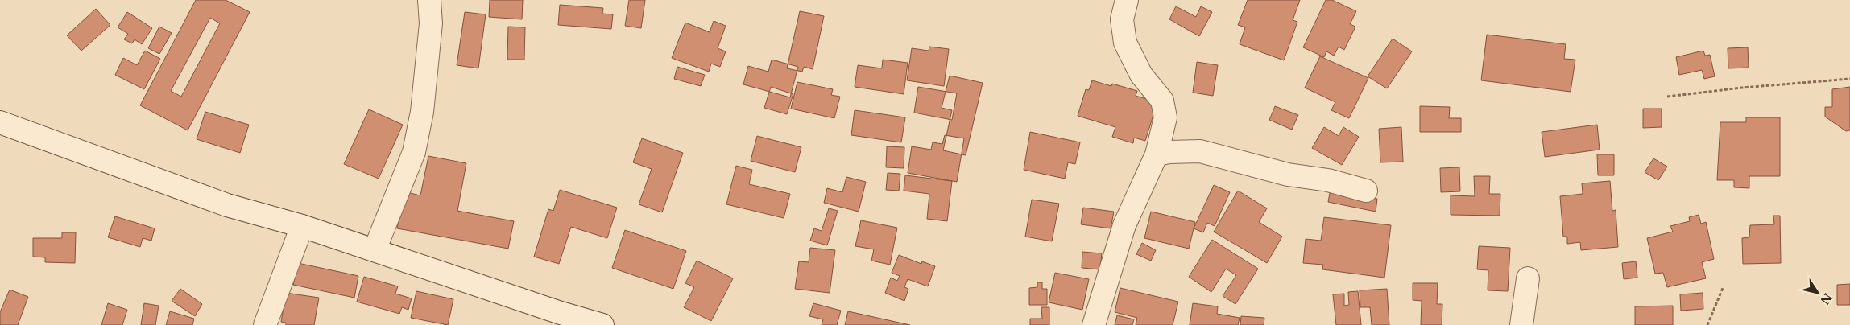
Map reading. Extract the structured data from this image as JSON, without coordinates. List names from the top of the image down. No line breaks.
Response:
{"north":"bottom right"}
